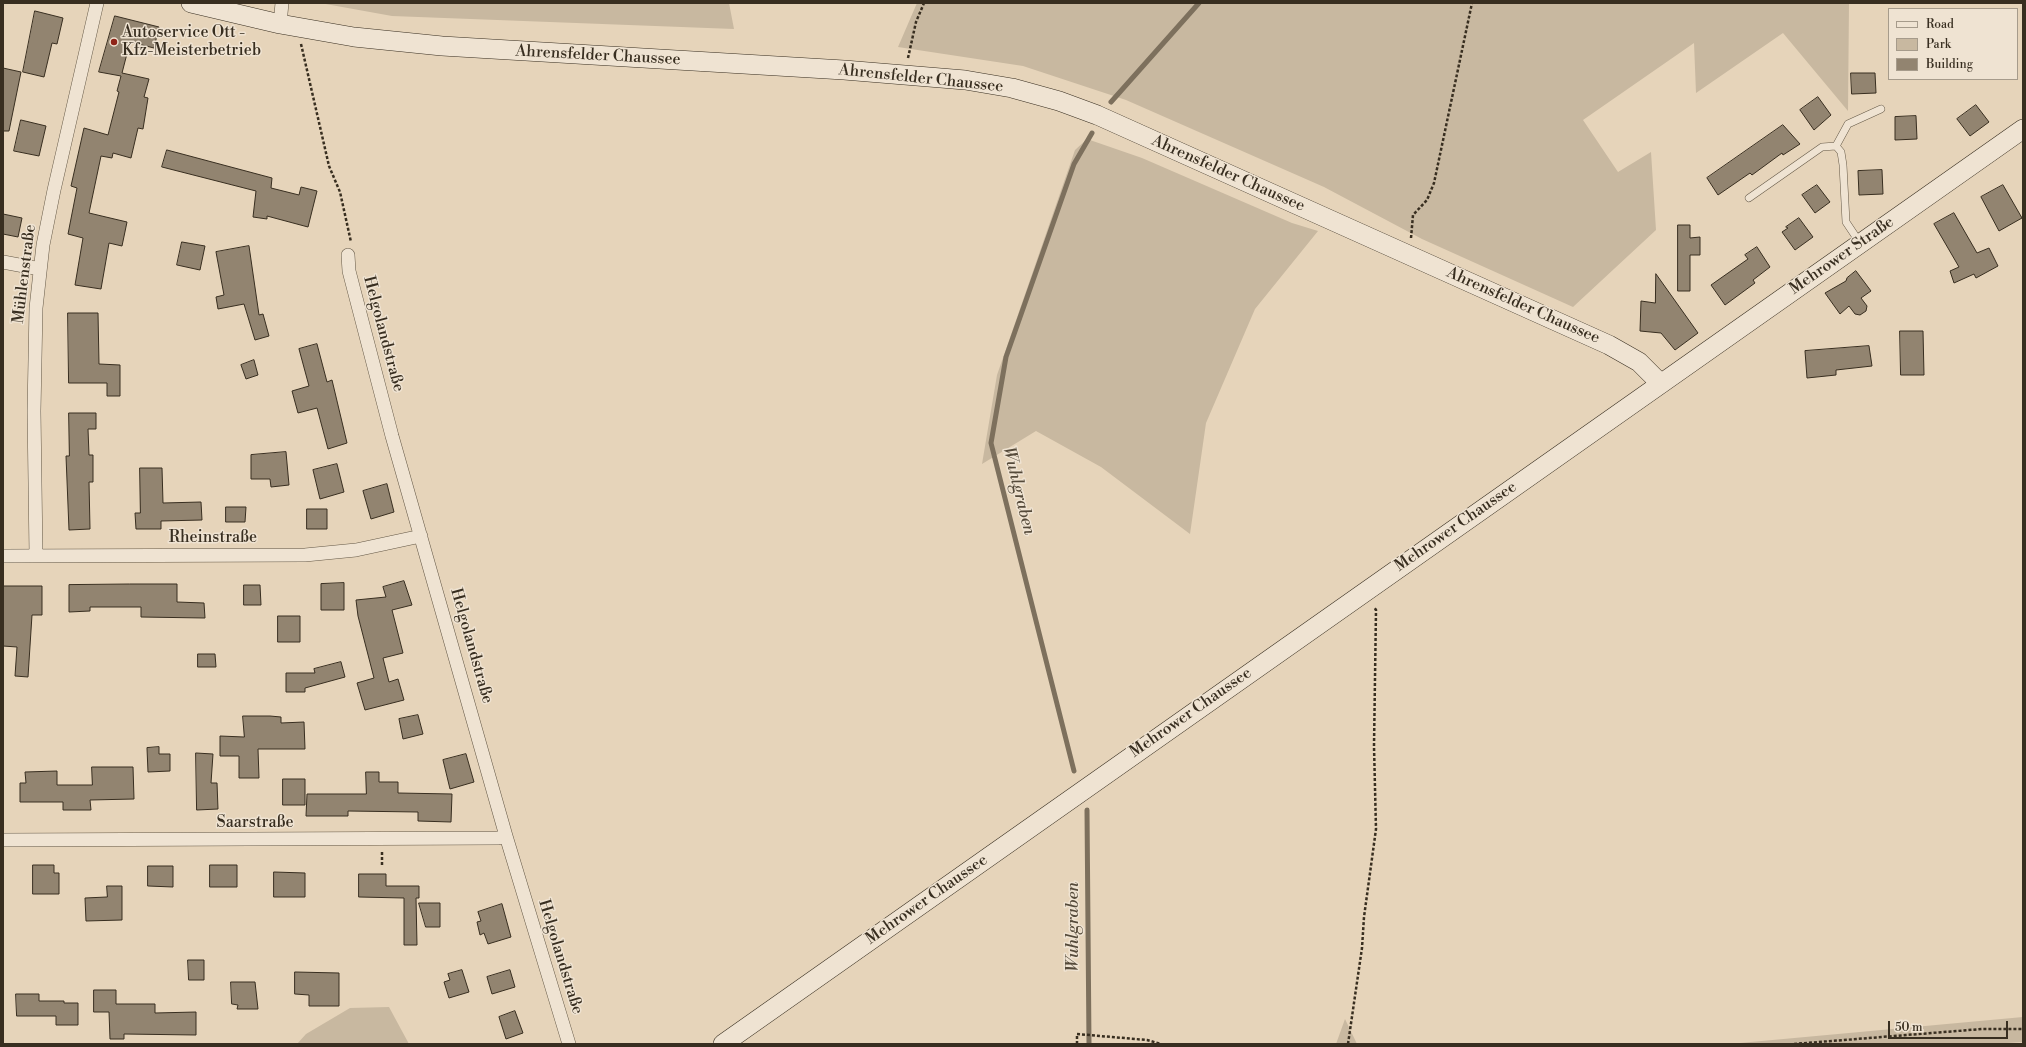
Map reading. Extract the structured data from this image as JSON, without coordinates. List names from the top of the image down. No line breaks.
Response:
{"streets":{"main road":["Ahrensfelder Chaussee","Mehrower Straße","Mehrower Chaussee"],"street":["Mühlenstraße","Helgolandstraße","Rheinstraße","Saarstraße"]},"crossings":[["Ahrensfelder Chaussee","Mehrower Straße"],["Ahrensfelder Chaussee","Mehrower Chaussee"],["Mehrower Straße","Mehrower Chaussee"],["Mühlenstraße","Rheinstraße"],["Helgolandstraße","Rheinstraße"],["Helgolandstraße","Saarstraße"]],"water":["Wuhlgraben"],"places":["Autoservice Ott - Kfz-Meisterbetrieb"],"legend":["Road","Park","Building"],"scale_bar":"50 m"}
